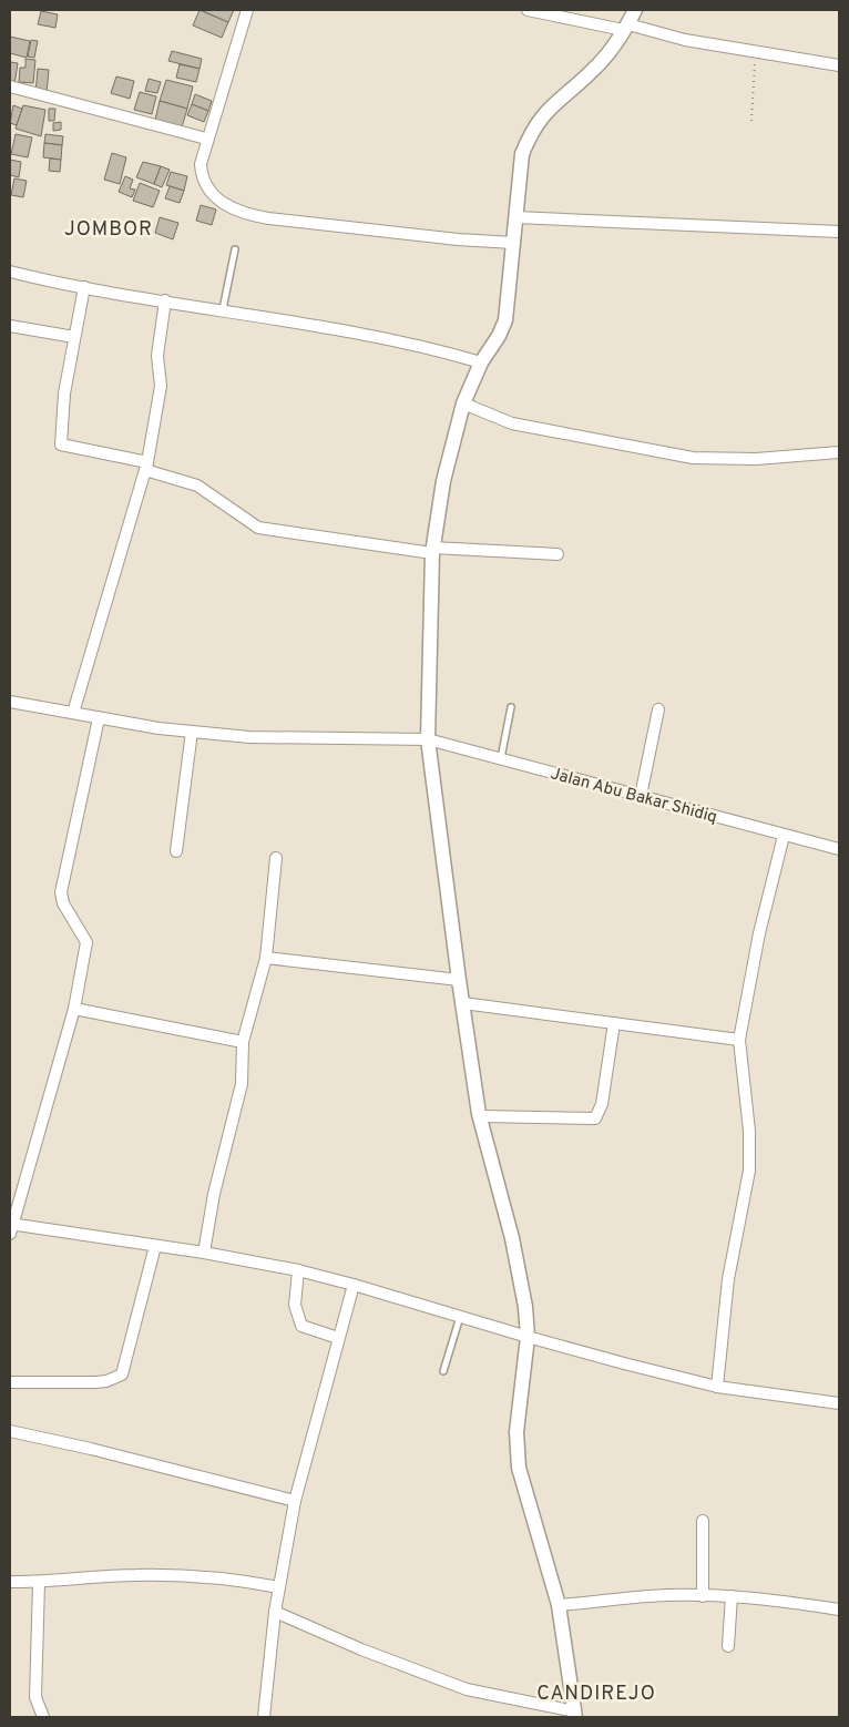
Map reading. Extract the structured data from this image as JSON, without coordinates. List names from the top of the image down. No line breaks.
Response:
{"streets":{"street":["Jalan Abu Bakar Shidiq"]},"districts":["JOMBOR","CANDIREJO"]}
